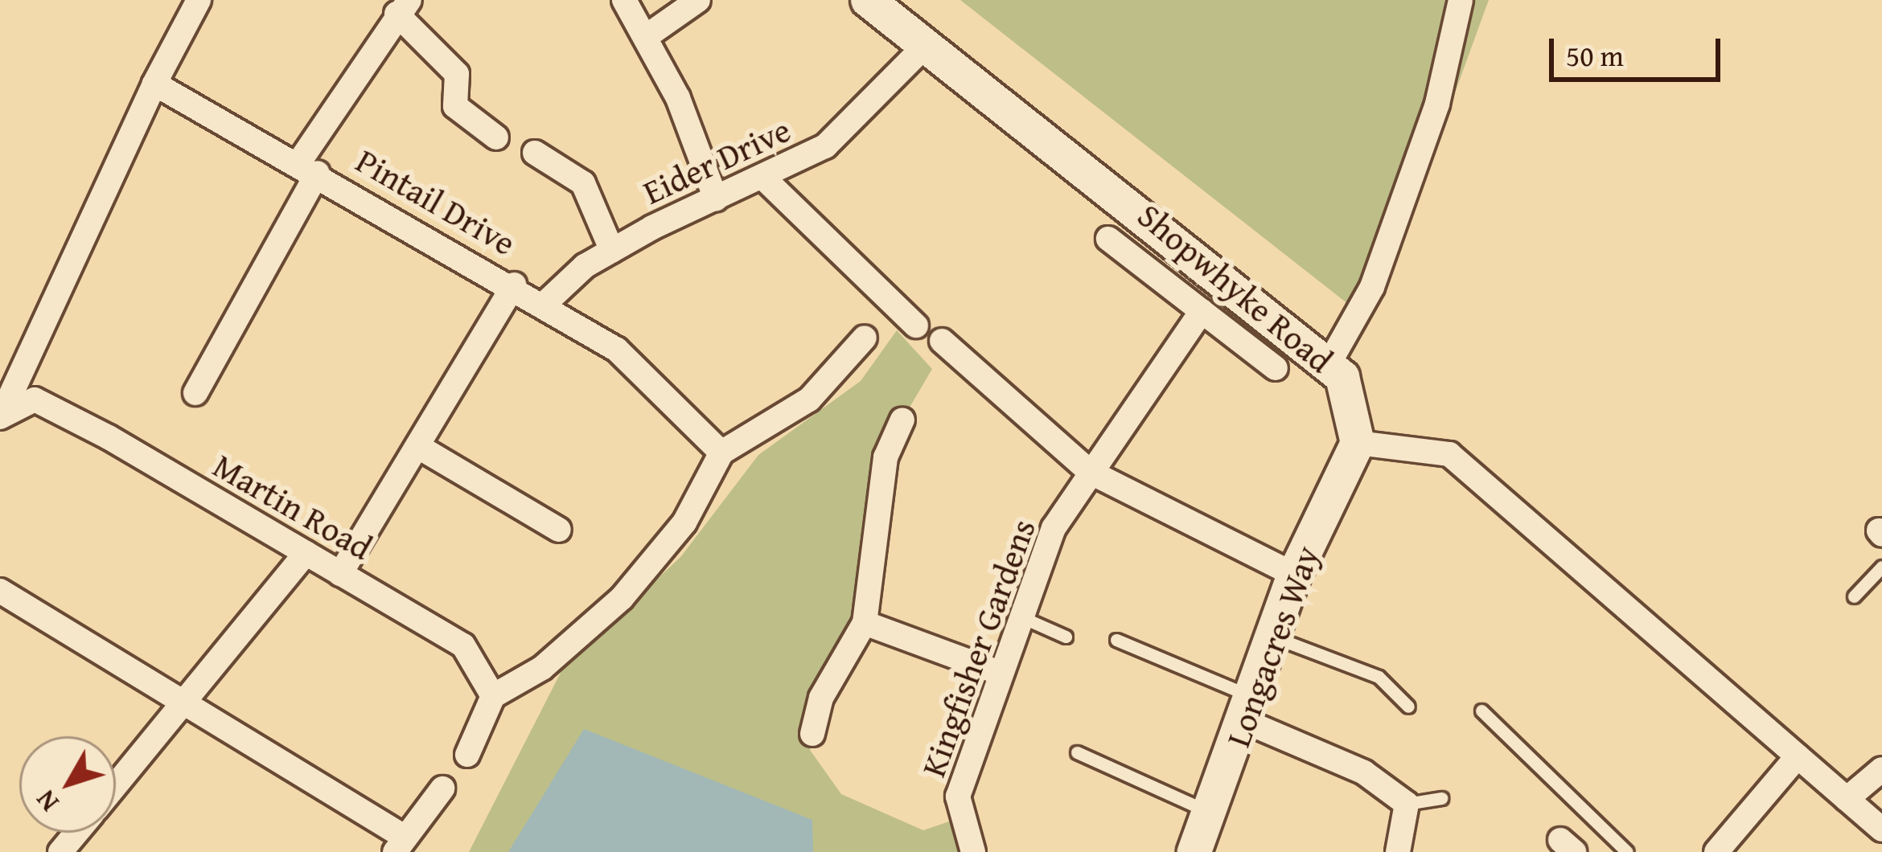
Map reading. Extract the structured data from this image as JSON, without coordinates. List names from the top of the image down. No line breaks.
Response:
{"streets":{"main road":["Shopwhyke Road","Longacres Way"],"street":["Eider Drive","Pintail Drive","Martin Road","Kingfisher Gardens"]},"crossings":[["Eider Drive","Pintail Drive"],["Eider Drive","Shopwhyke Road"],["Shopwhyke Road","Longacres Way"]],"scale_bar":"50 m","north":"bottom left"}
